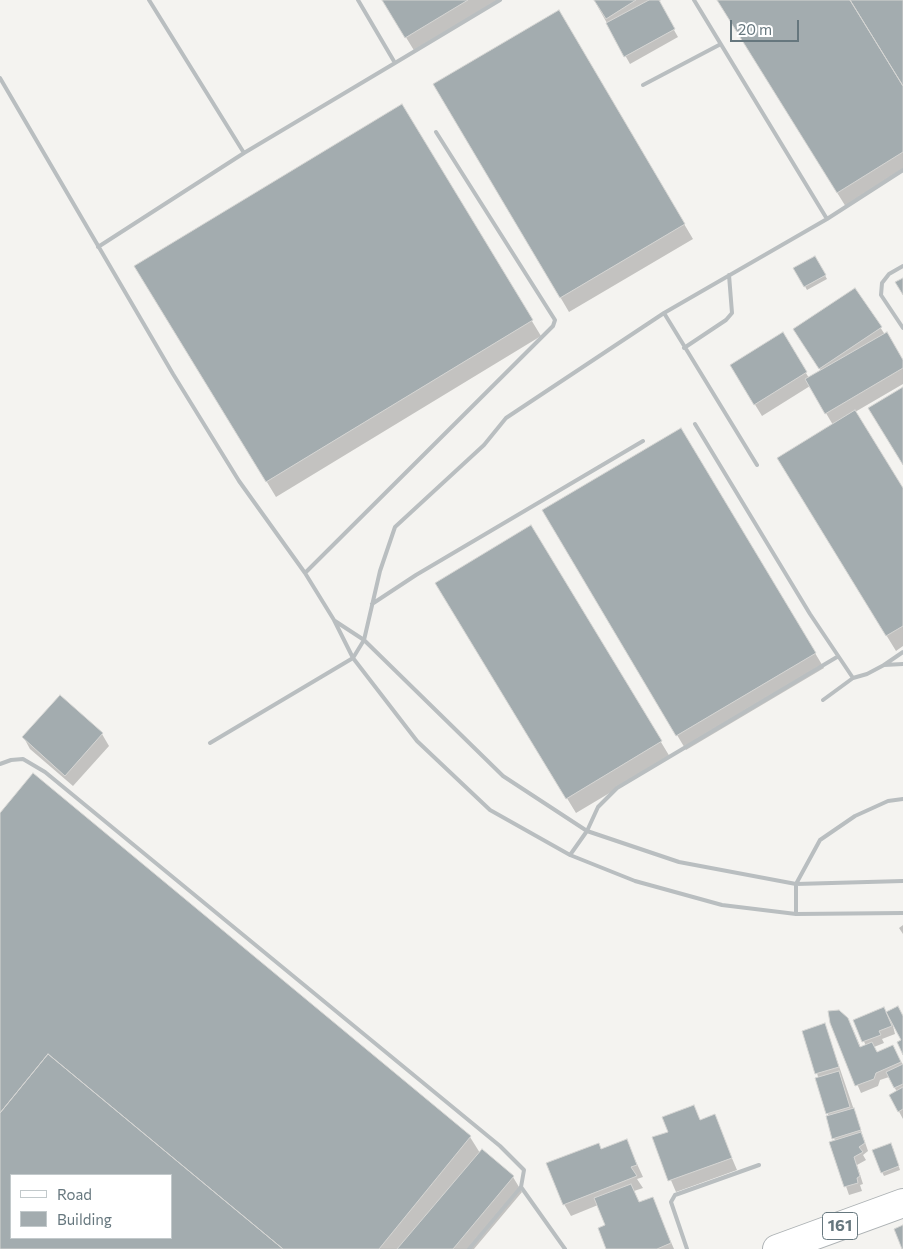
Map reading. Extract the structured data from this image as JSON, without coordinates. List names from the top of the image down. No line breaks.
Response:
{"streets":{"main road":["161"]},"legend":["Road","Building"],"scale_bar":"20 m"}
